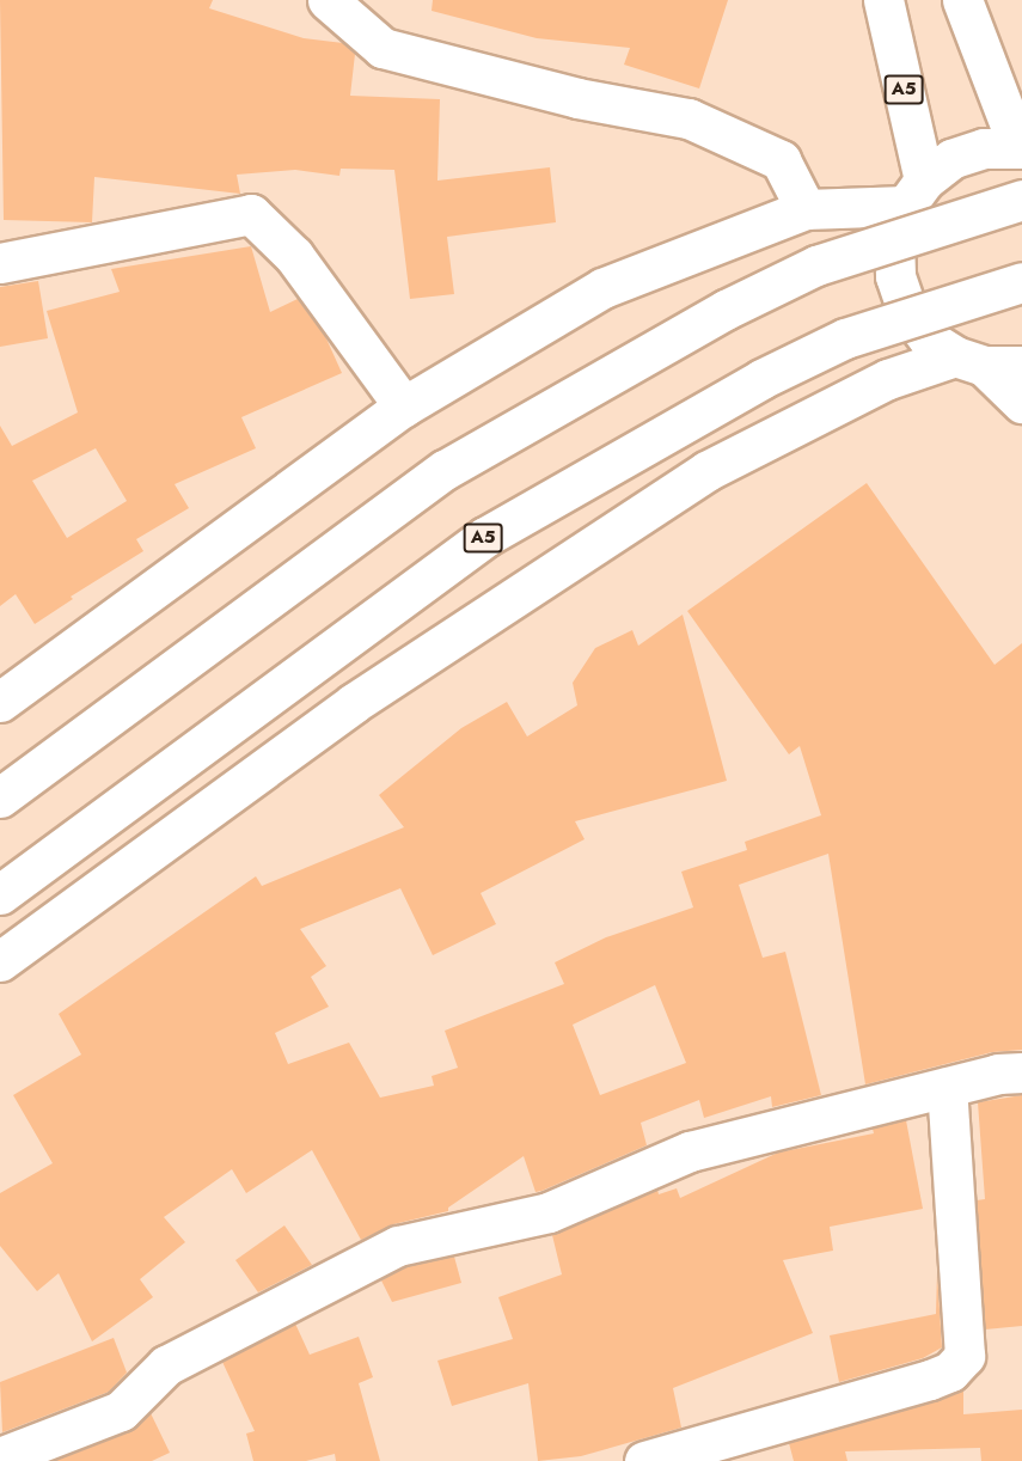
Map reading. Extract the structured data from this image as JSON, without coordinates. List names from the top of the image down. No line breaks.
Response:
{"streets":{"main road":["A5"]}}
